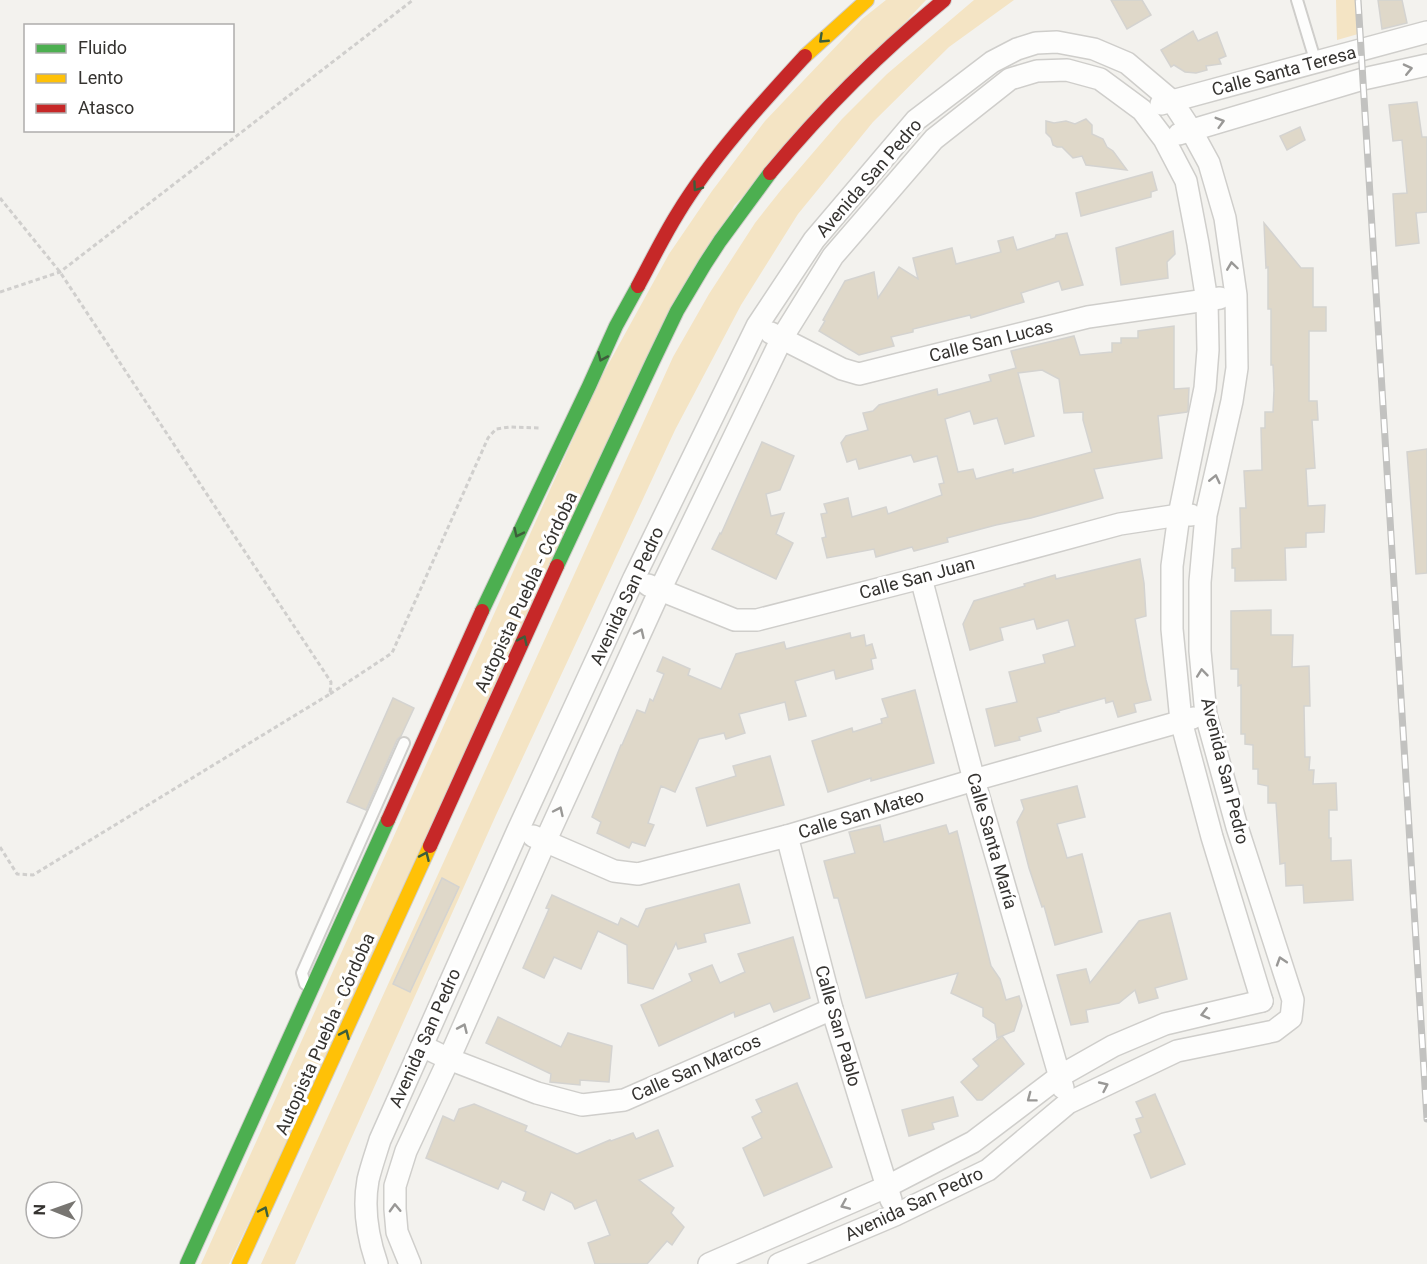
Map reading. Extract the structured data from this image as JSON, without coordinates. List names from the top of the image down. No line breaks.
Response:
{"streets":{"highway":["Autopista Puebla - Córdoba"],"street":["Calle Santa Teresa","Avenida San Pedro","Calle San Lucas","Calle San Juan","Calle San Mateo","Calle Santa María","Calle San Pablo","Calle San Marcos"]},"crossings":[["Calle Santa Teresa","Avenida San Pedro"],["Avenida San Pedro","Calle San Lucas"],["Avenida San Pedro","Calle San Juan"],["Avenida San Pedro","Calle San Mateo"],["Avenida San Pedro","Calle Santa María"],["Avenida San Pedro","Calle San Pablo"],["Avenida San Pedro","Calle San Marcos"],["Calle San Juan","Calle Santa María"],["Calle San Mateo","Calle Santa María"],["Calle San Mateo","Calle San Pablo"],["Calle San Pablo","Calle San Marcos"]],"legend":["Fluido","Lento","Atasco"],"north":"left"}
